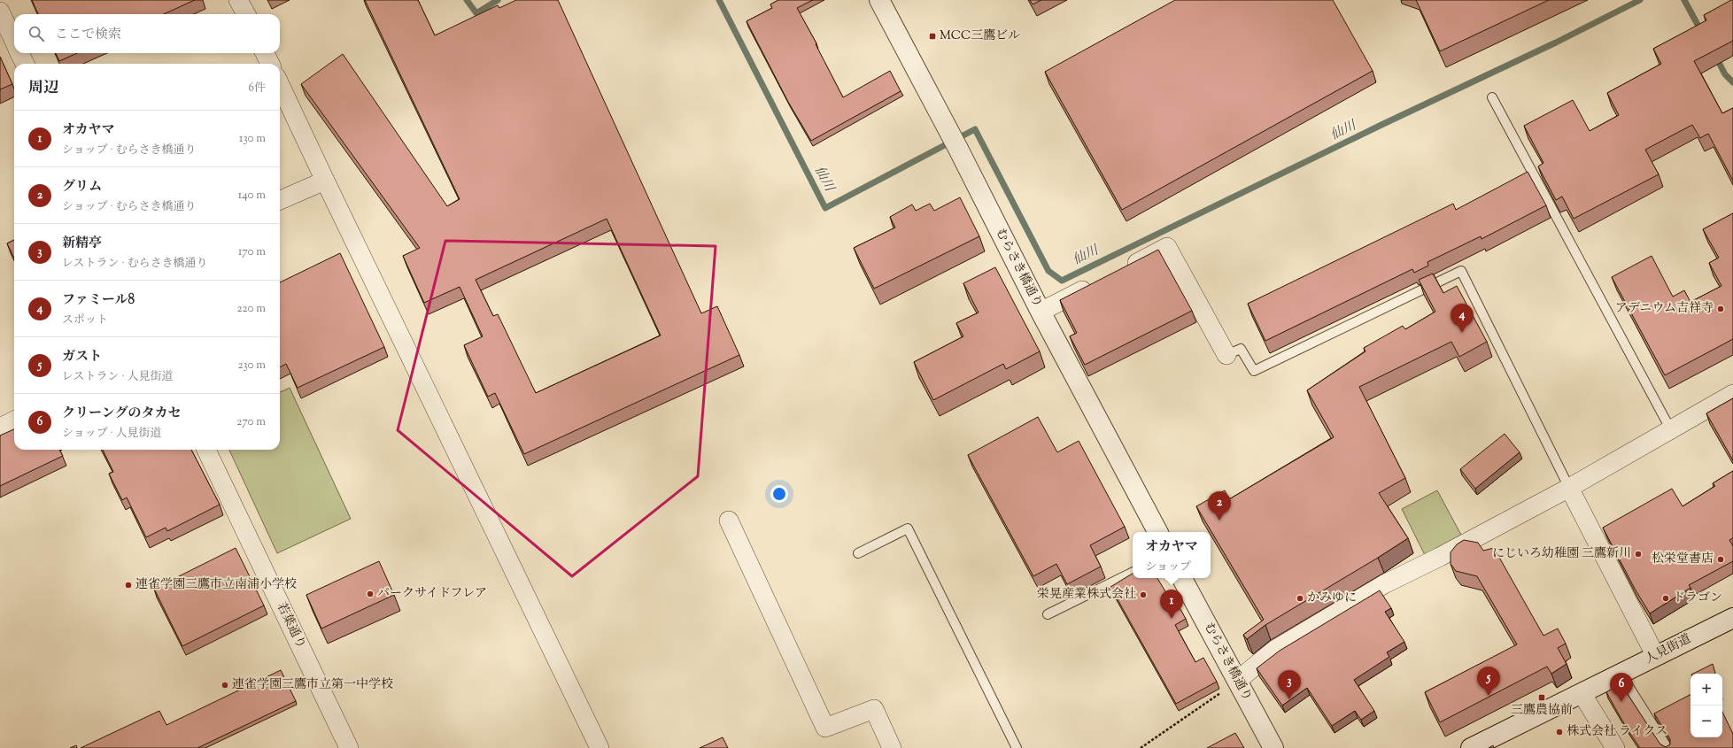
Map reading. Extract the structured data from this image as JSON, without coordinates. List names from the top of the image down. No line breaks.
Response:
{"streets":{"street":["むらさき橋通り","若葉通り","人見街道"]},"water":["仙川"],"places":{"transit":["MCC三鷹ビル","三鷹農協前"],"other":["アデニウム吉祥寺","にじいろ幼稚園 三鷹新川","松栄堂書店","連雀学園三鷹市立南浦小学校","パークサイドフレア","栄晃産業株式会社","かみゆに","ドラゴン","連雀学園三鷹市立第一中学校","株式会社 ライクス"]},"page":{"search":"ここで検索","heading":["周辺","6件"],"list":[{"mark":"1","name":"オカヤマ","note":"ショップ · むらさき橋通り","value":"130 m"},{"mark":"2","name":"グリム","note":"ショップ · むらさき橋通り","value":"140 m"},{"mark":"3","name":"新精亭","note":"レストラン · むらさき橋通り","value":"170 m"},{"mark":"4","name":"ファミール8","note":"スポット","value":"220 m"},{"mark":"5","name":"ガスト","note":"レストラン · 人見街道","value":"230 m"},{"mark":"6","name":"クリーングのタカセ","note":"ショップ · 人見街道","value":"270 m"}],"pins":["4","2","1","5","3","6"],"popup":["オカヤマ","ショップ"],"map_buttons":["+","−"]}}
